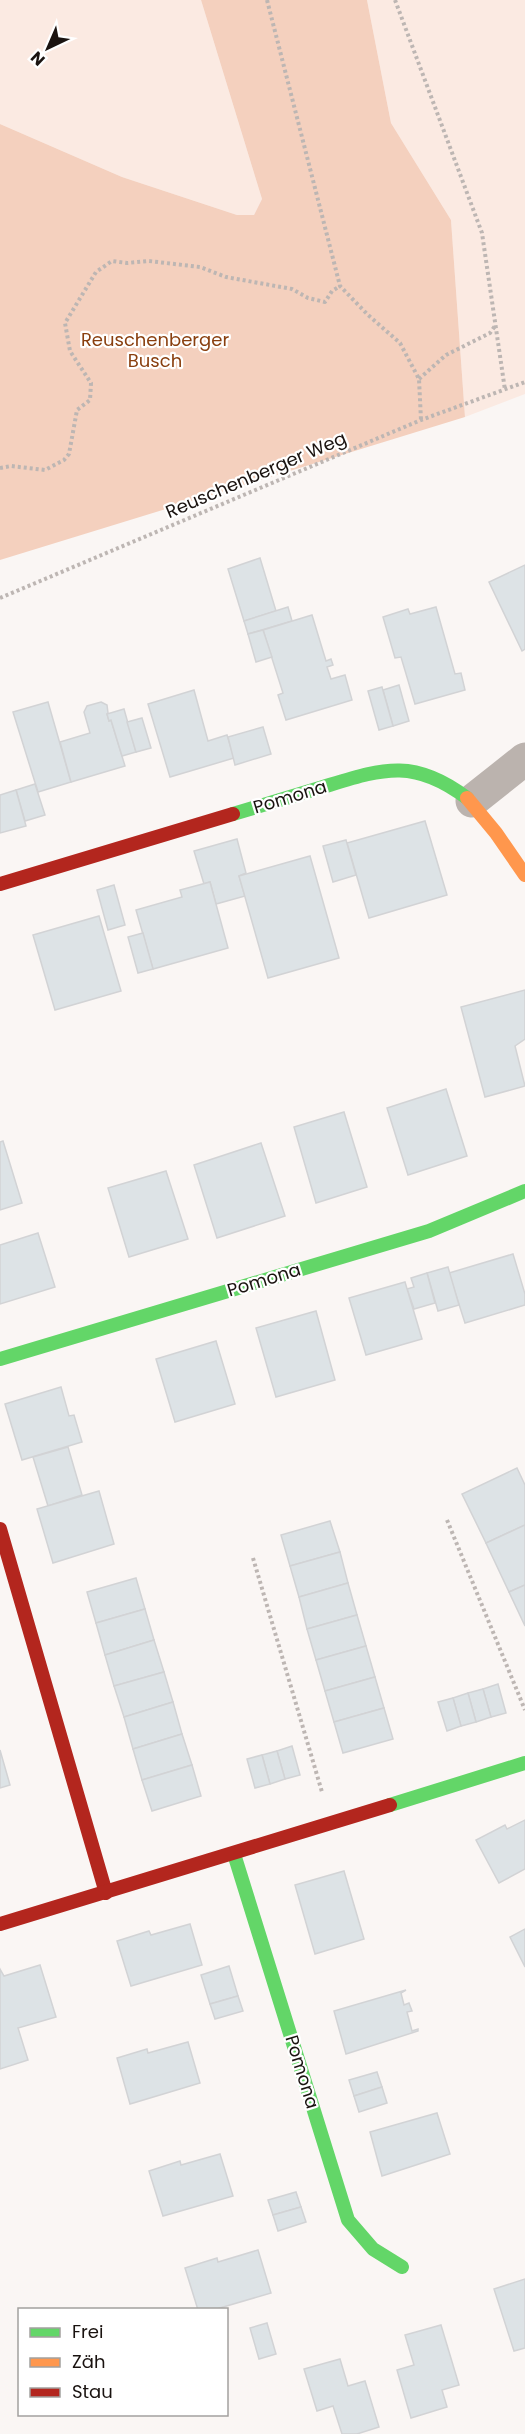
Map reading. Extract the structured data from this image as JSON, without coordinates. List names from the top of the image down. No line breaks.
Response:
{"streets":{"street":["Pomona"],"path":["Reuschenberger Weg"]},"parks":["Reuschenberger Busch"],"legend":["Frei","Zäh","Stau"],"north":"bottom left"}
